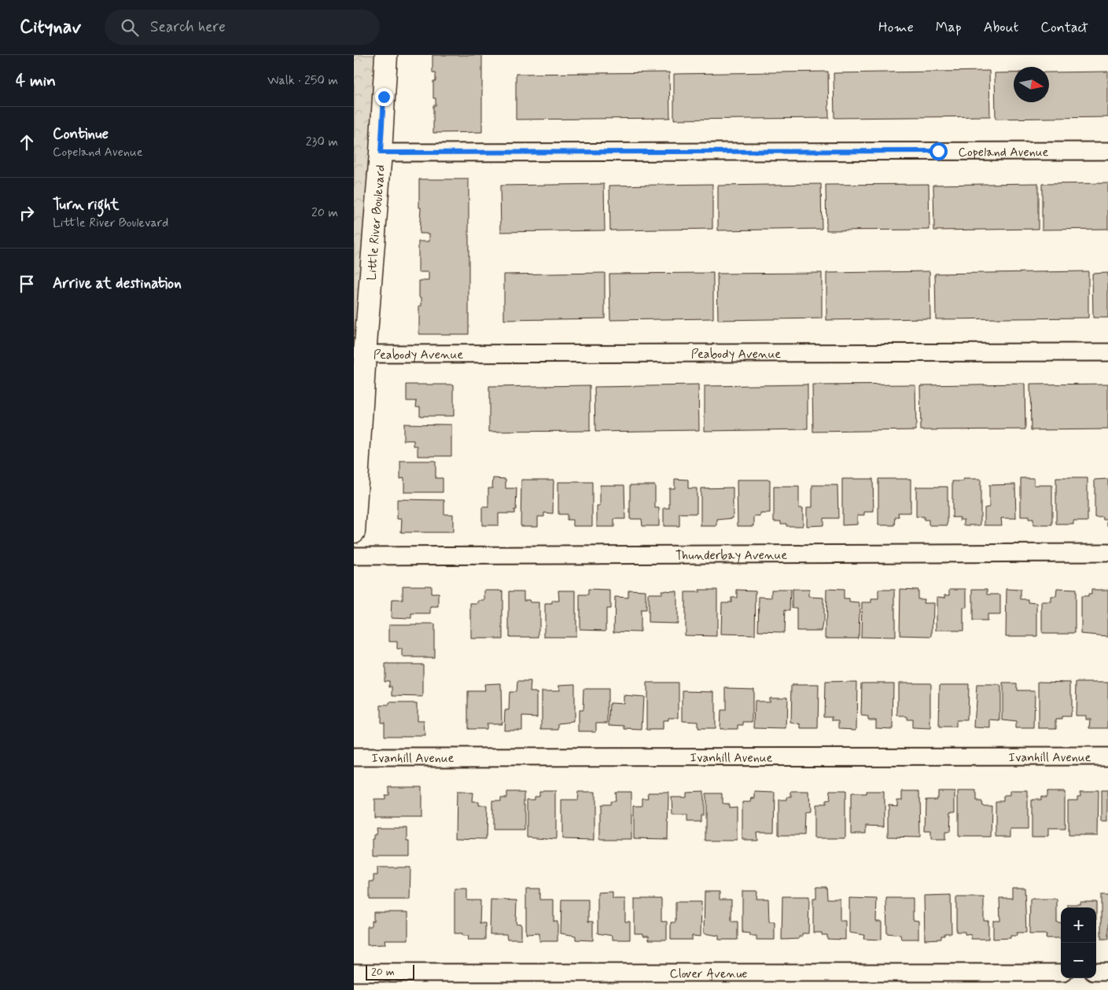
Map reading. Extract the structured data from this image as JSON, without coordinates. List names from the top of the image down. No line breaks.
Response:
{"streets":{"street":["Copeland Avenue","Little River Boulevard","Peabody Avenue","Thunderbay Avenue","Ivanhill Avenue","Clover Avenue"]},"crossings":[["Copeland Avenue","Little River Boulevard"],["Little River Boulevard","Peabody Avenue"]],"scale_bar":"20 m","north":"right","page":{"header":"Citynav","search":"Search here","nav":["Home","Map","About","Contact"],"heading":["4 min","Walk · 250 m"],"list":[["Continue","Copeland Avenue","230 m"],["Turn right","Little River Boulevard","20 m"],"Arrive at destination"],"map_buttons":["+","−"],"scale":"20 m"}}
